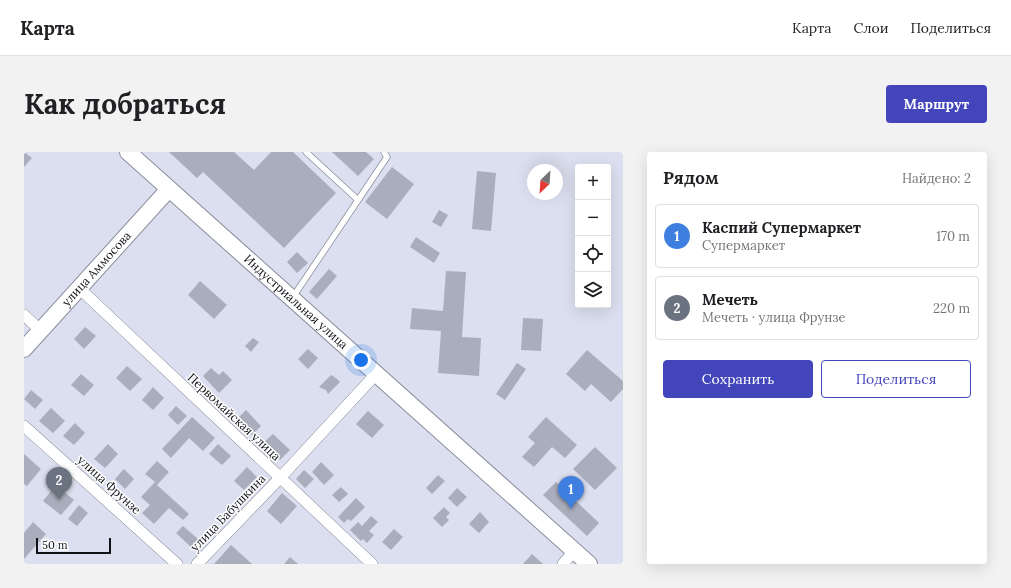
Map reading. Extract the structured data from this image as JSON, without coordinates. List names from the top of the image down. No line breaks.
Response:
{"streets":{"main road":["улица Аммосова","Индустриальная улица"],"street":["Первомайская улица","улица Фрунзе","улица Бабушкина"]},"crossings":[["улица Аммосова","Индустриальная улица"],["улица Аммосова","Первомайская улица"],["Индустриальная улица","улица Бабушкина"],["Первомайская улица","улица Бабушкина"]],"scale_bar":"50 m","north":"bottom left","page":{"header":"Карта","nav":["Карта","Слои","Поделиться"],"buttons":["Маршрут",["Сохранить","Поделиться"]],"title":"Как добраться","heading":["Рядом","Найдено: 2"],"map_buttons":["+","−"],"list":[{"mark":"1","name":"Каспий Супермаркет","note":"Супермаркет","value":"170 m"},{"mark":"2","name":"Мечеть","note":"Мечеть · улица Фрунзе","value":"220 m"}],"pins":["2","1"],"scale":"50 m"}}
